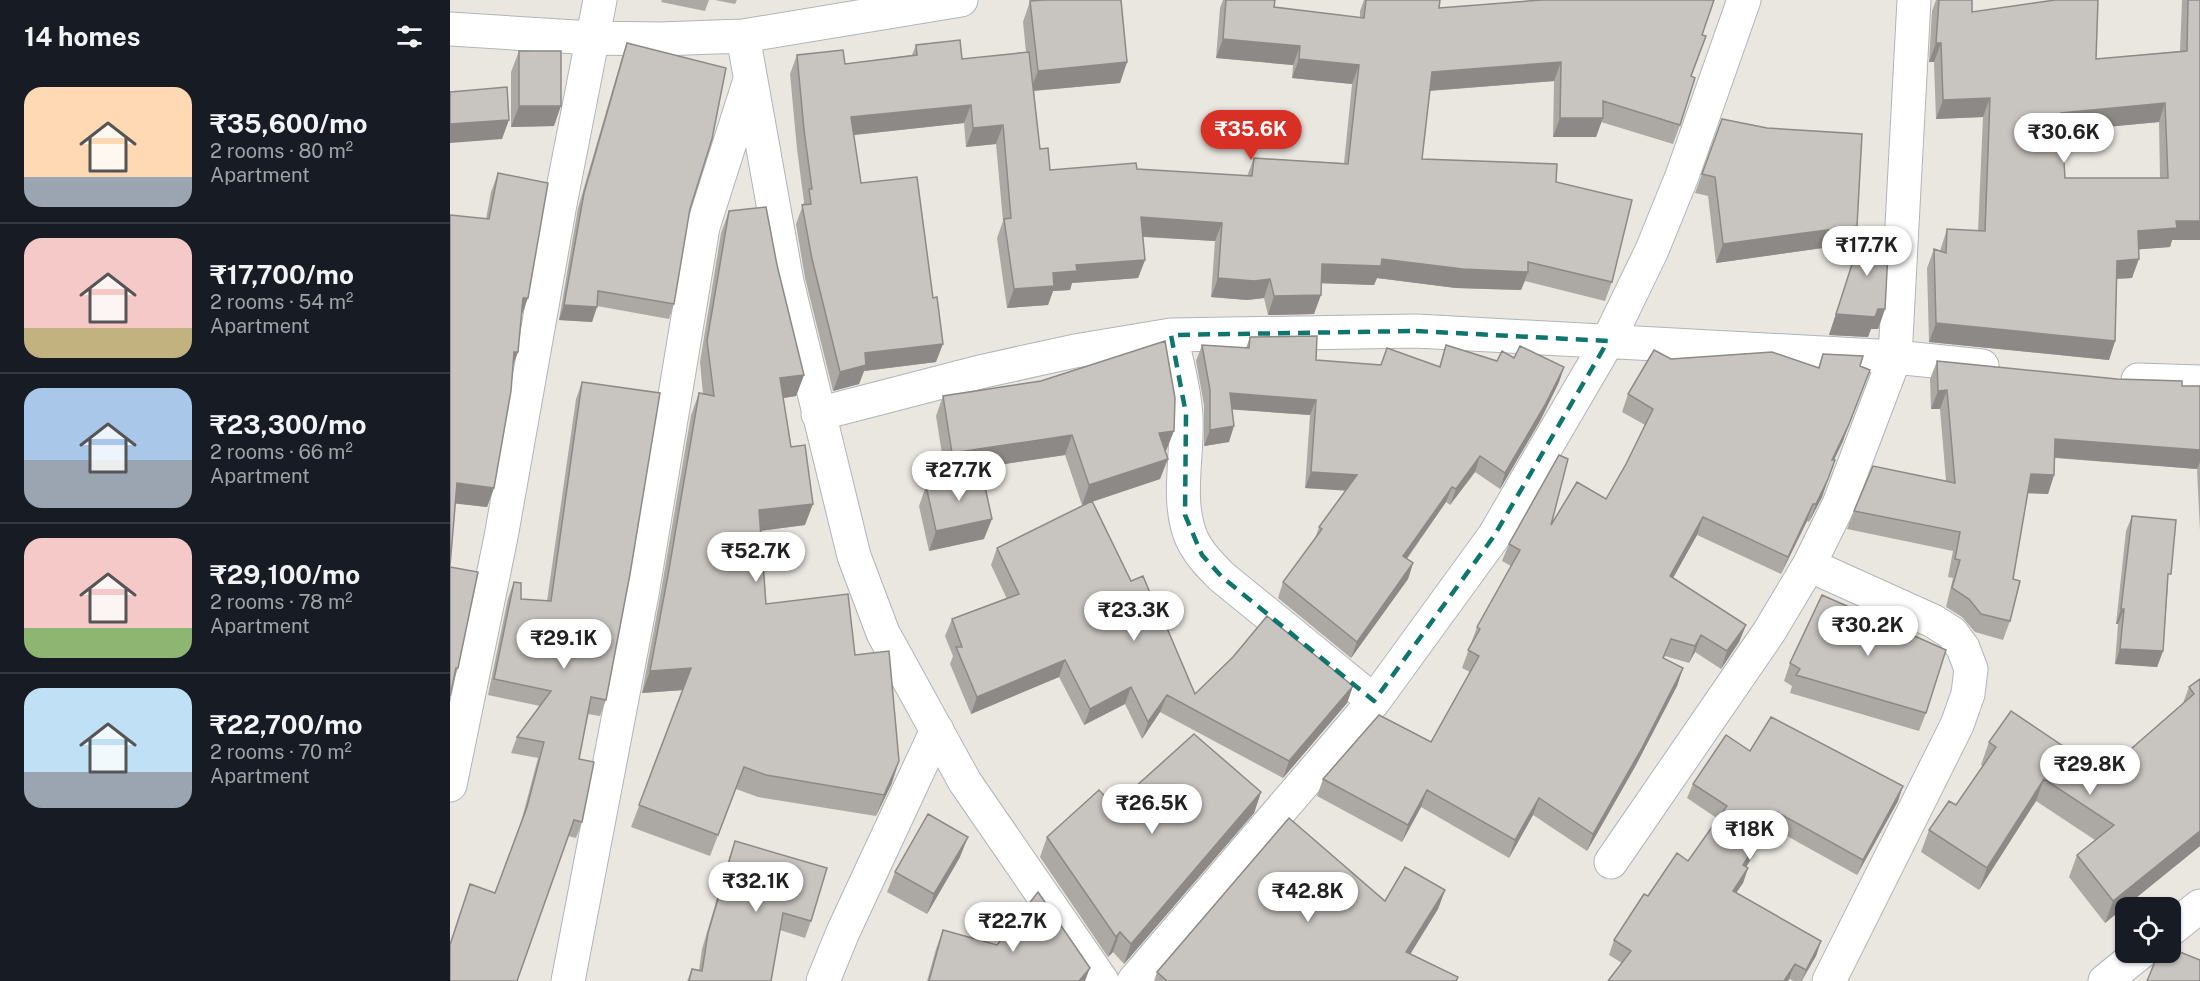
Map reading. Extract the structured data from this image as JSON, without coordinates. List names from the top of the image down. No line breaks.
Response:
{"page":{"heading":"14 homes","list":[{"name":"₹35,600/mo","note":"2 rooms · 80 m² · Apartment"},{"name":"₹17,700/mo","note":"2 rooms · 54 m² · Apartment"},{"name":"₹23,300/mo","note":"2 rooms · 66 m² · Apartment"},{"name":"₹29,100/mo","note":"2 rooms · 78 m² · Apartment"},{"name":"₹22,700/mo","note":"2 rooms · 70 m² · Apartment"}],"price":["₹35.6K","₹30.6K","₹17.7K","₹27.7K","₹52.7K","₹23.3K","₹30.2K","₹29.1K","₹29.8K","₹26.5K","₹18K","₹32.1K","₹42.8K","₹22.7K"]}}
